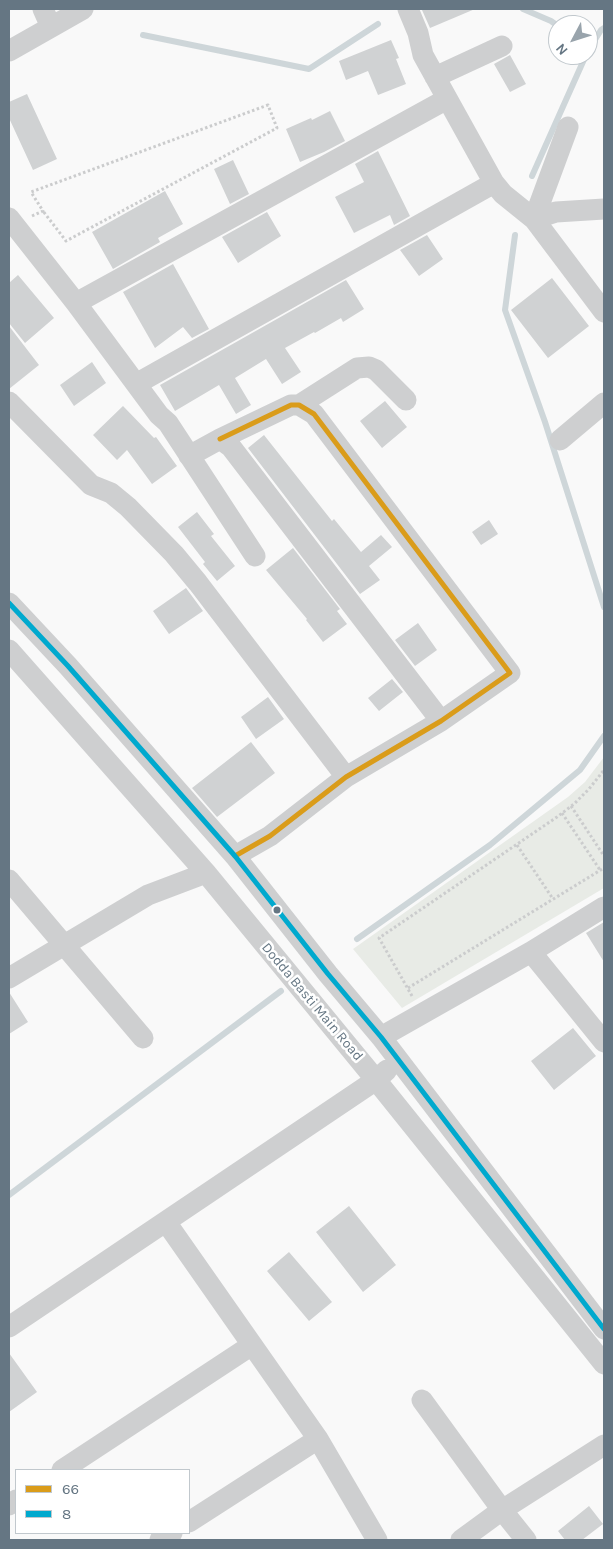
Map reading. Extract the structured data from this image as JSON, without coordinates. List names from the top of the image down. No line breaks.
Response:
{"streets":{"street":["Dodda Basti Main Road"]},"lines":["transit line 66","transit line 8"],"legend":["66","8"],"north":"bottom left"}
